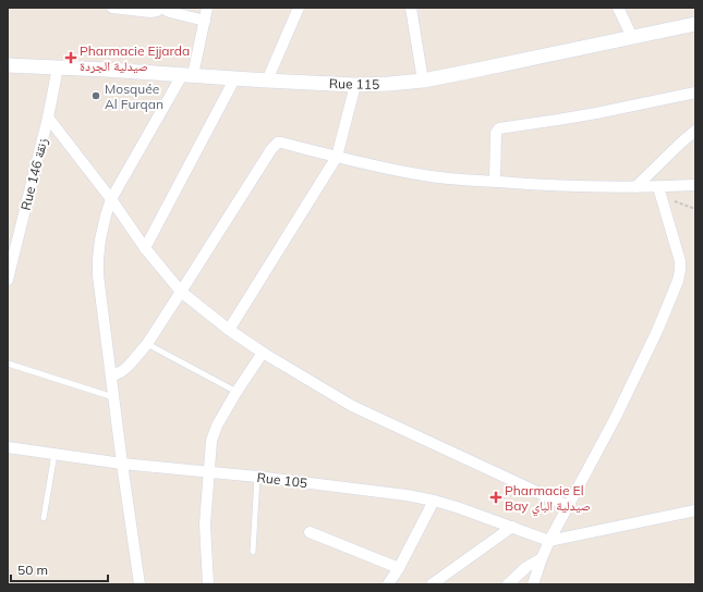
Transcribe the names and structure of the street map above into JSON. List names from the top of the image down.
{
  "streets": {
    "street": ["Rue 115", "Rue 146 زنقة", "Rue 105"]
  },
  "crossings": [
    ["Rue 115", "Rue 146 زنقة"]
  ],
  "places": {
    "health": ["Pharmacie Ejjarda صيدلية الجردة", "Pharmacie El Bay صيدلية الباي"],
    "other": ["Mosquée Al Furqan"]
  },
  "scale_bar": "50 m"
}
